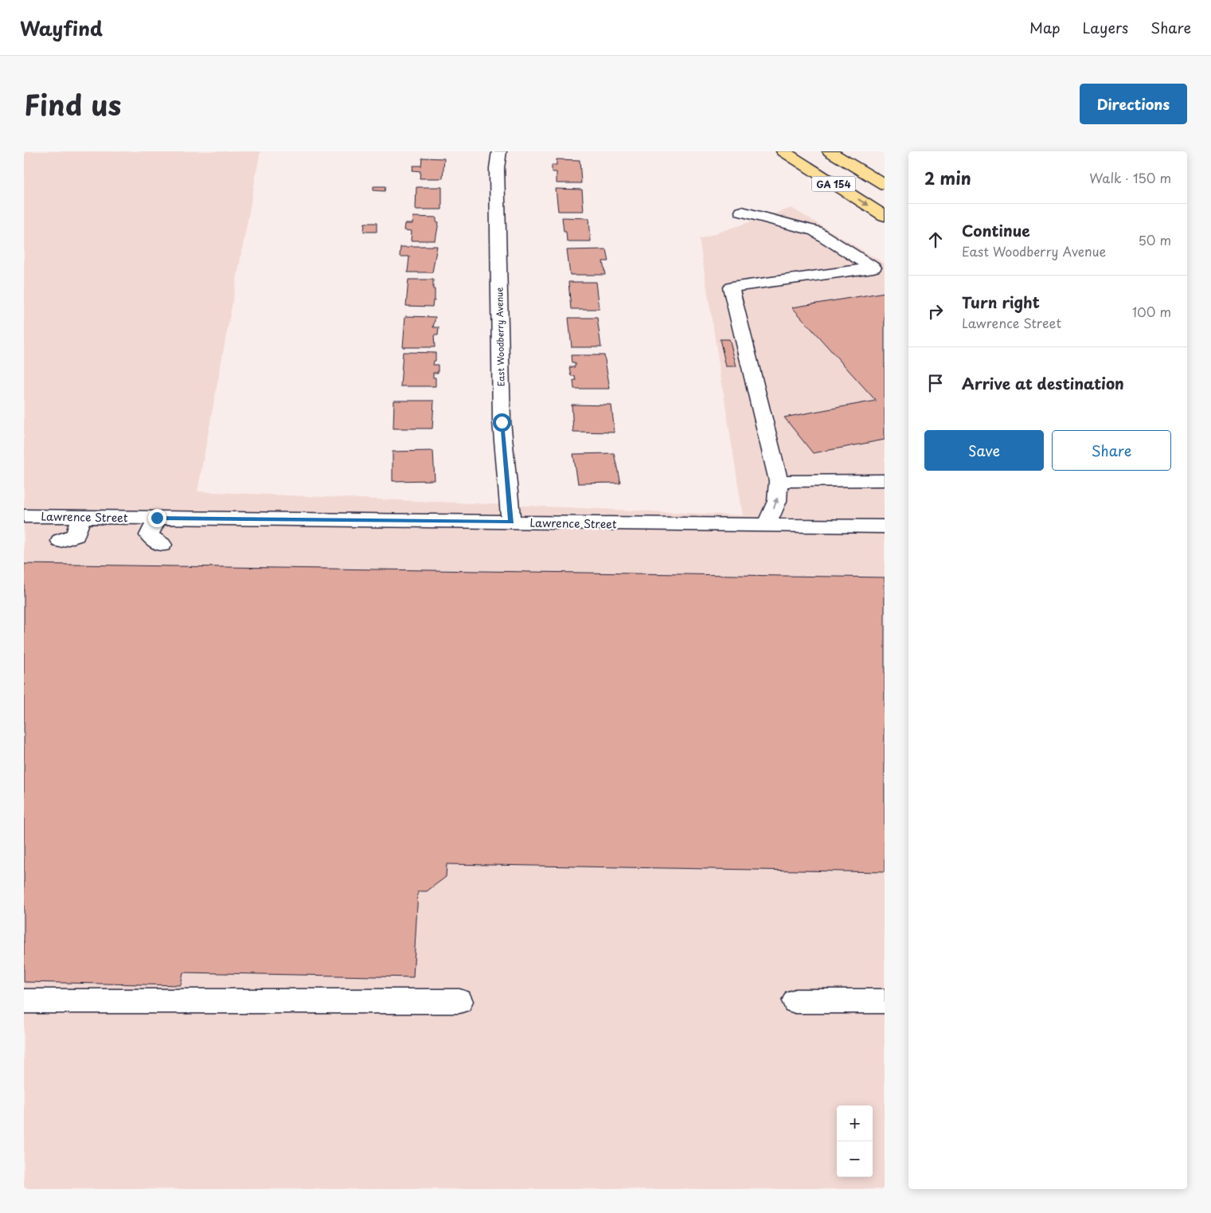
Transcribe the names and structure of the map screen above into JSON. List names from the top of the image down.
{
  "streets": {
    "highway": ["GA 154"],
    "street": ["East Woodberry Avenue", "Lawrence Street"]
  },
  "crossings": [
    ["East Woodberry Avenue", "Lawrence Street"]
  ],
  "page": {
    "header": "Wayfind",
    "nav": ["Map", "Layers", "Share"],
    "title": "Find us",
    "buttons": [
      "Directions",
      ["Save", "Share"]
    ],
    "heading": ["2 min", "Walk · 150 m"],
    "list": [
      ["Continue", "East Woodberry Avenue", "50 m"],
      ["Turn right", "Lawrence Street", "100 m"],
      "Arrive at destination"
    ],
    "map_buttons": ["+", "−"]
  }
}
